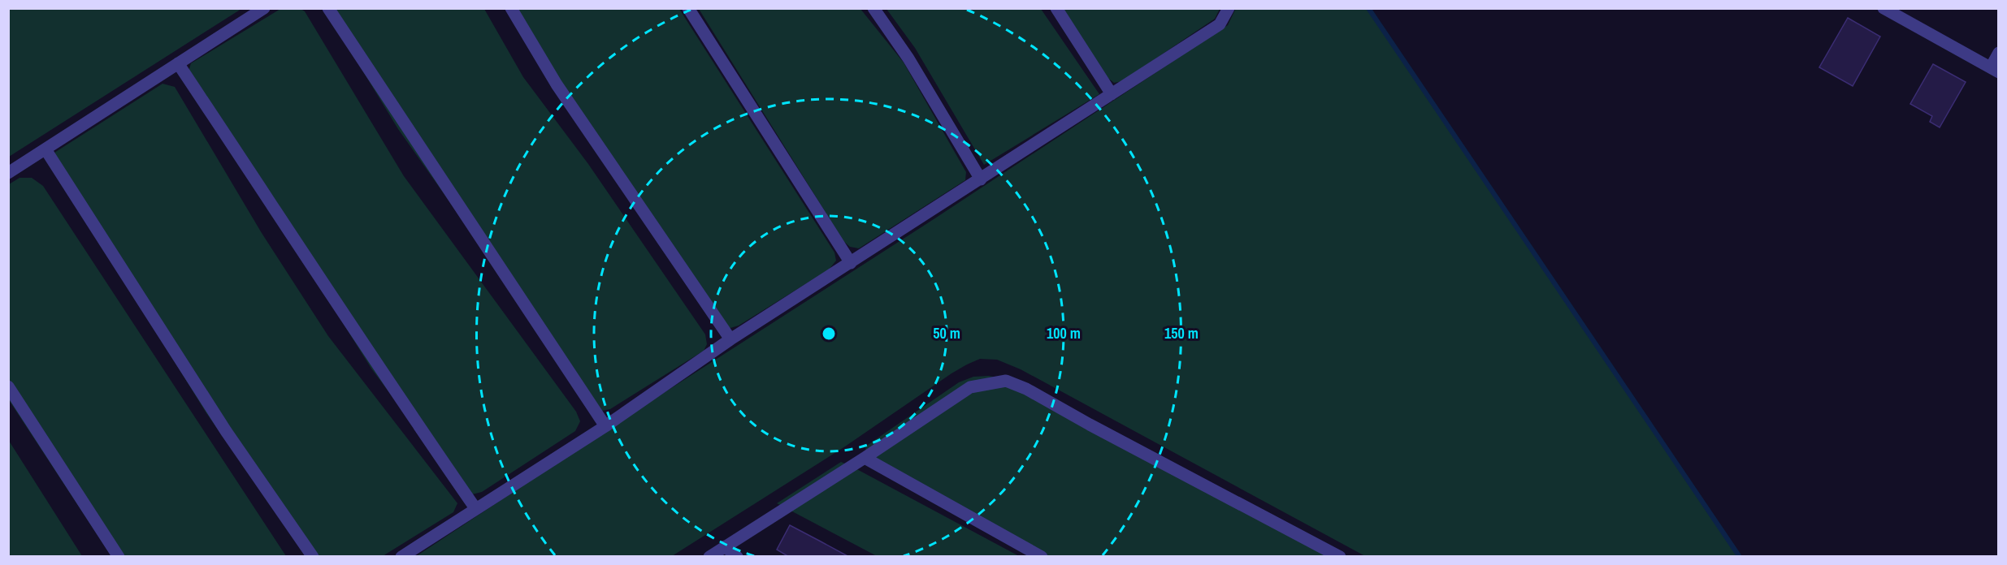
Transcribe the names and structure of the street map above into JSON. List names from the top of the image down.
{
  "rings": ["50 m", "100 m", "150 m"]
}
